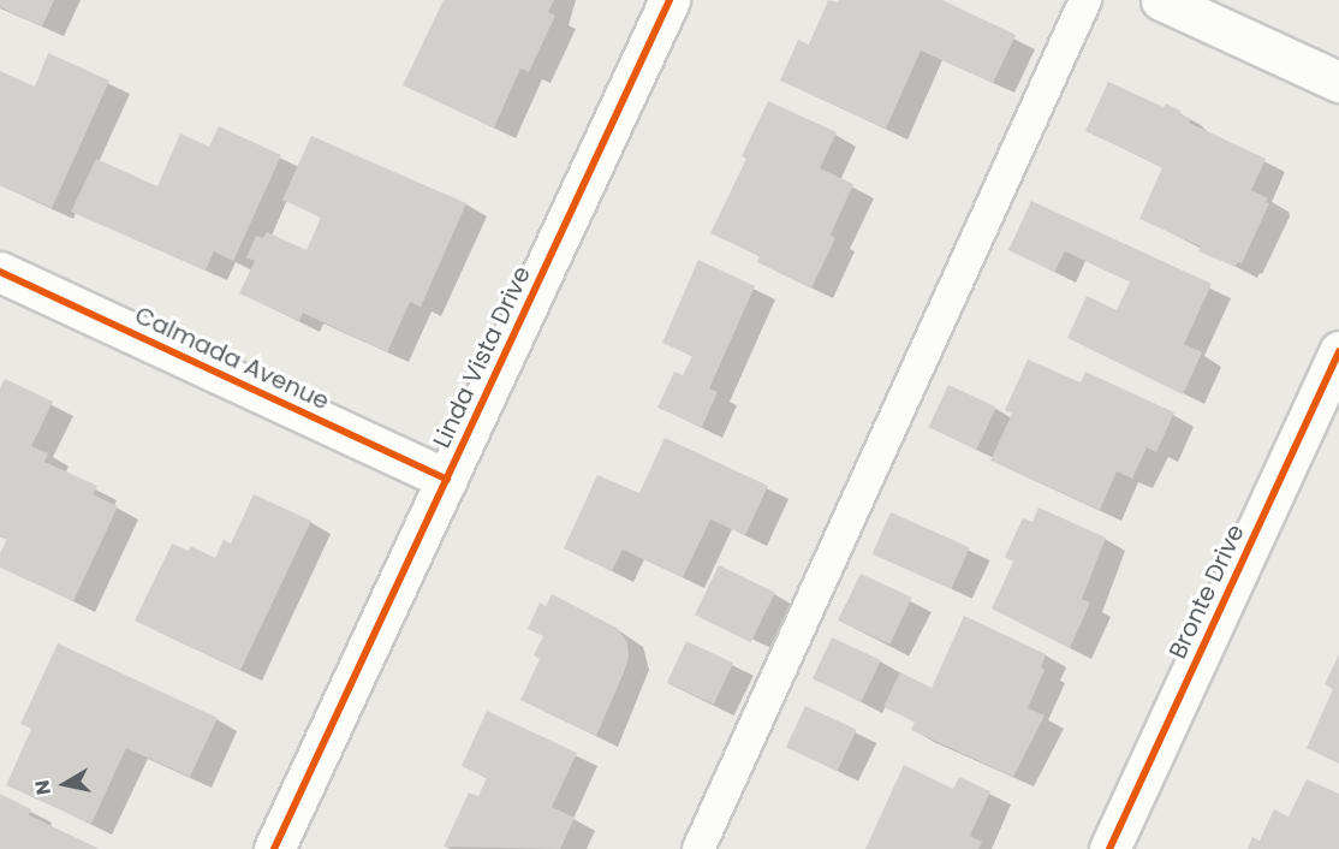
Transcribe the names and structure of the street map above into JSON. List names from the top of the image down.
{
  "streets": {
    "street": ["Linda Vista Drive", "Calmada Avenue", "Bronte Drive"]
  },
  "crossings": [
    ["Linda Vista Drive", "Calmada Avenue"]
  ],
  "north": "left"
}
